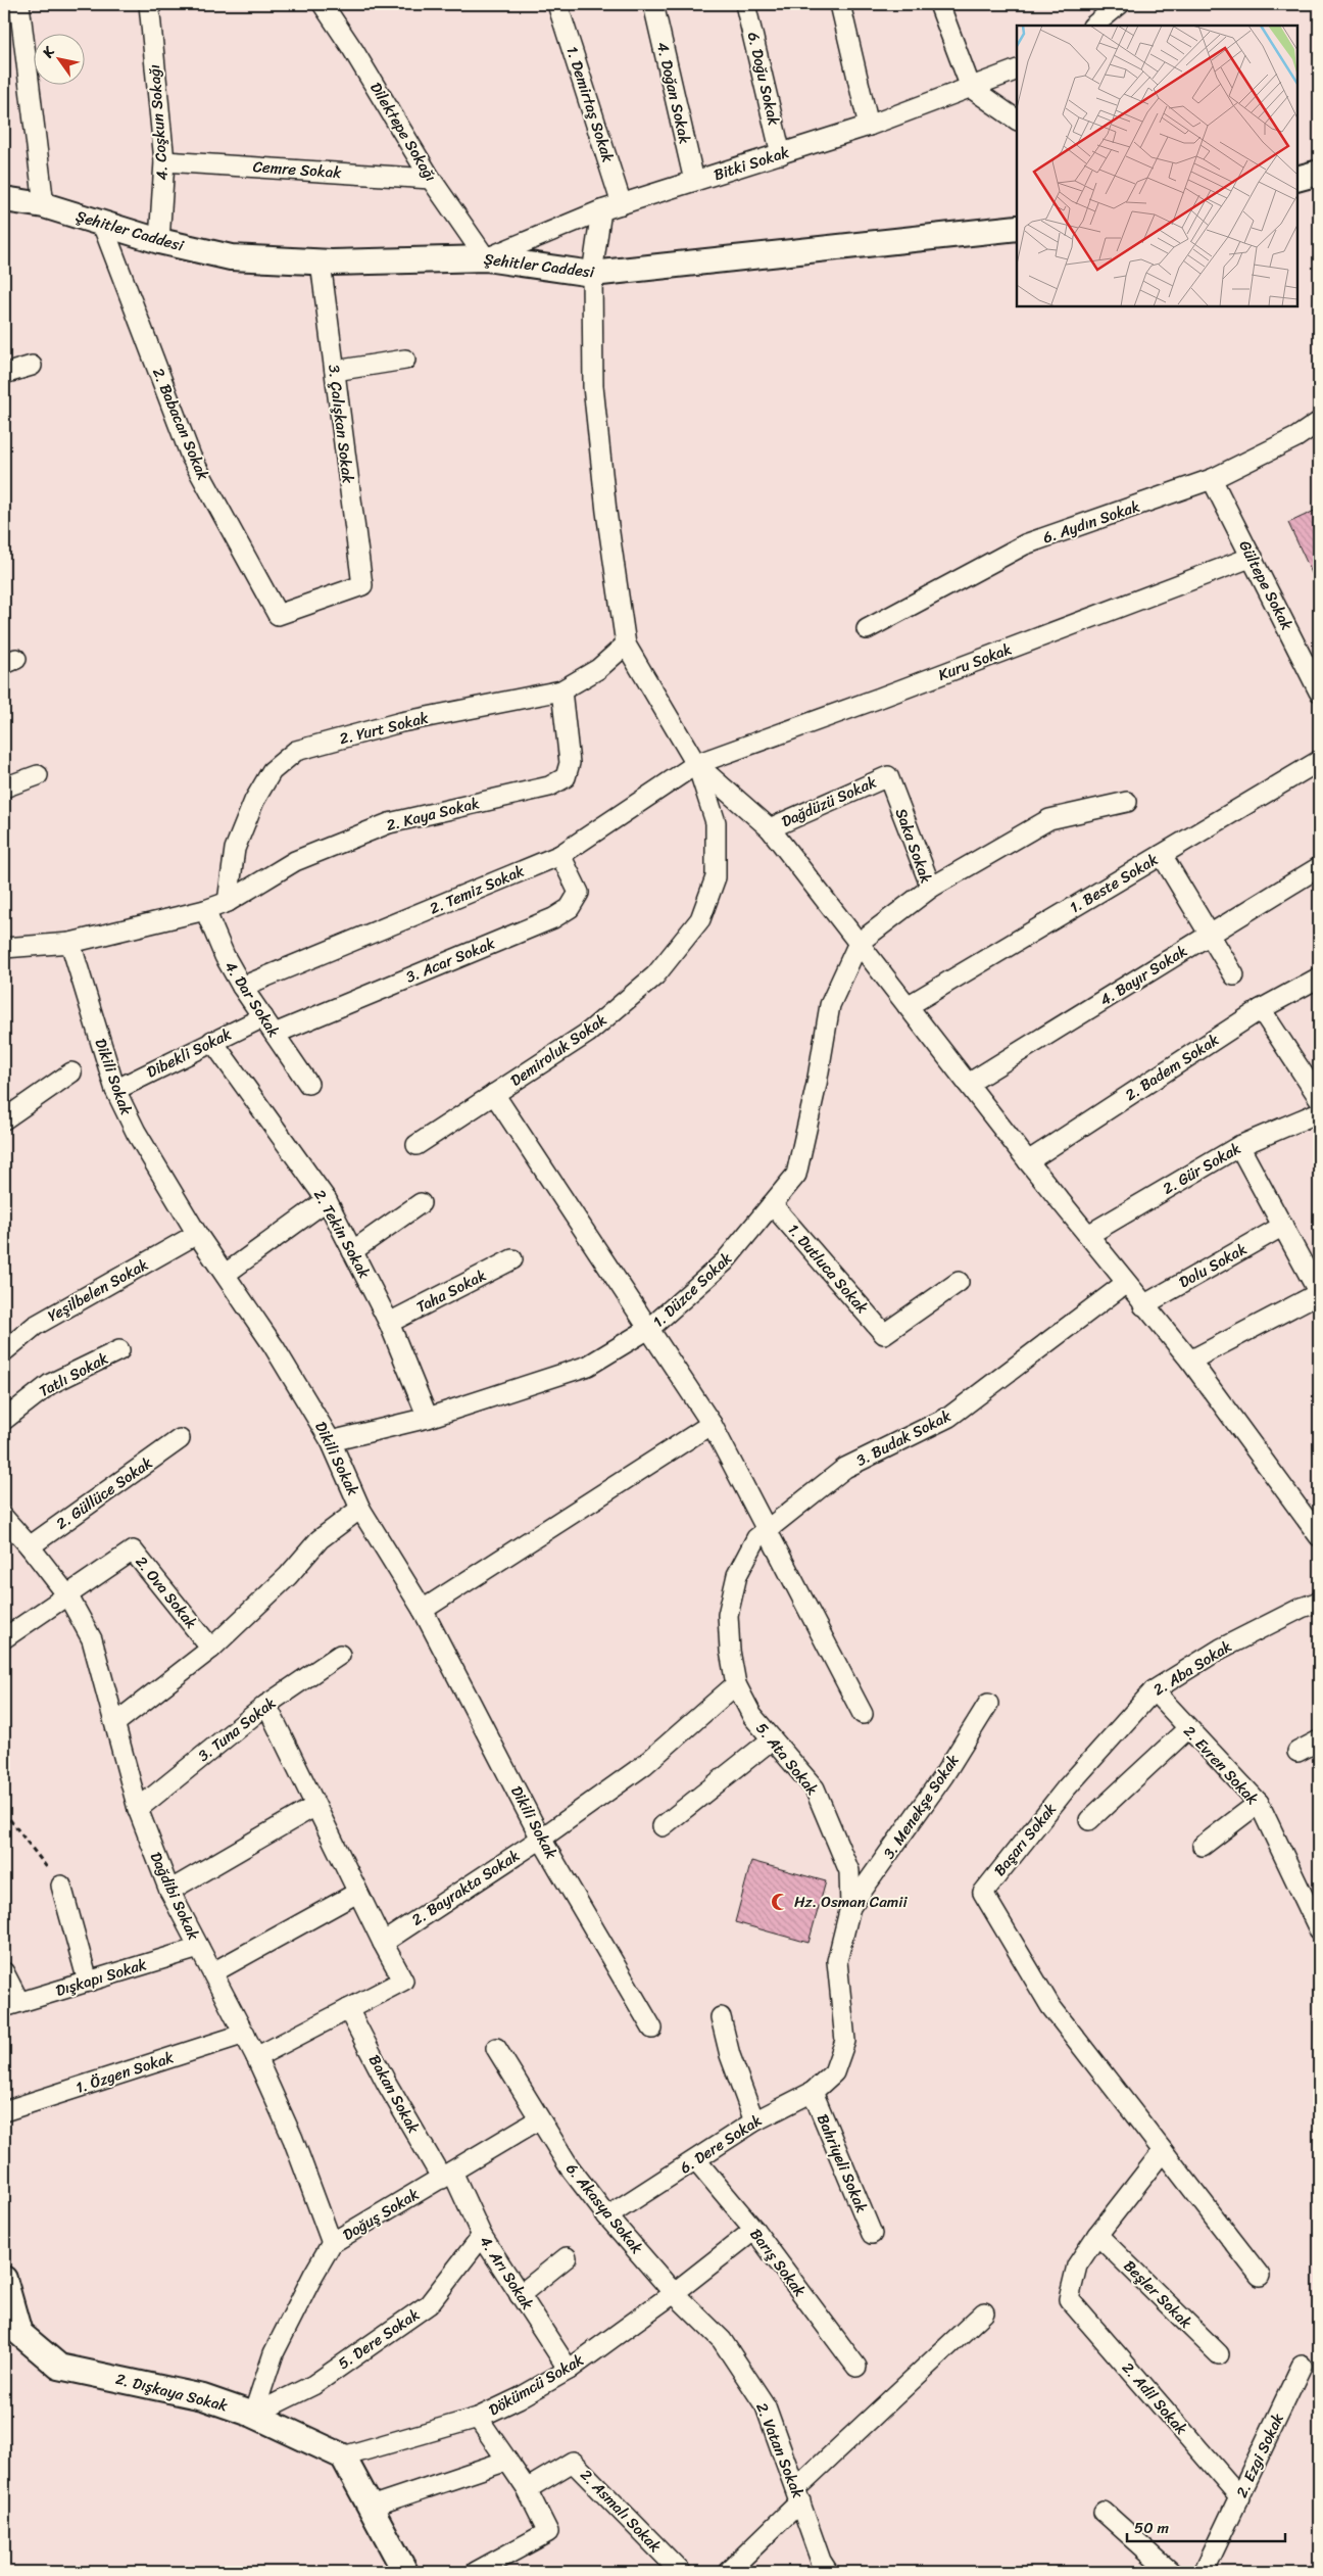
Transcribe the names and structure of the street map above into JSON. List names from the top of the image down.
{
  "streets": {
    "street": [
      "6. Doğu Sokak",
      "4. Doğan Sokak",
      "1. Demirtaş Sokak",
      "4. Coşkun Sokağı",
      "Dilektepe Sokağı",
      "Bitki Sokak",
      "Cemre Sokak",
      "Şehitler Caddesi",
      "2. Babacan Sokak",
      "3. Çalışkan Sokak",
      "6. Aydın Sokak",
      "Gültepe Sokak",
      "Kuru Sokak",
      "2. Yurt Sokak",
      "Dağdüzü Sokak",
      "2. Kaya Sokak",
      "Saka Sokak",
      "1. Beste Sokak",
      "2. Temiz Sokak",
      "3. Acar Sokak",
      "4. Bayır Sokak",
      "4. Dar Sokak",
      "Demiroluk Sokak",
      "Dibekli Sokak",
      "2. Badem Sokak",
      "Dikili Sokak",
      "2. Gür Sokak",
      "2. Tekin Sokak",
      "Dolu Sokak",
      "1. Dutluca Sokak",
      "Yeşilbelen Sokak",
      "1. Düzce Sokak",
      "Taha Sokak",
      "Tatlı Sokak",
      "3. Budak Sokak",
      "2. Güllüce Sokak",
      "2. Ova Sokak",
      "2. Aba Sokak",
      "3. Tuna Sokak",
      "5. Ata Sokak",
      "2. Evren Sokak",
      "3. Menekşe Sokak",
      "Başarı Sokak",
      "2. Bayrakta Sokak",
      "Dağdibi Sokak",
      "Dışkapı Sokak",
      "1. Özgen Sokak",
      "Bakan Sokak",
      "6. Dere Sokak",
      "Bahriyeli Sokak",
      "6. Akasya Sokak",
      "Doğuş Sokak",
      "Barış Sokak",
      "4. Arı Sokak",
      "Beşler Sokak",
      "5. Dere Sokak",
      "Dökümcü Sokak",
      "2. Dışkaya Sokak",
      "2. Adil Sokak",
      "2. Vatan Sokak",
      "2. Ezgi Sokak",
      "2. Asmalı Sokak"
    ]
  },
  "crossings": [
    ["6. Doğu Sokak", "Bitki Sokak"],
    ["4. Doğan Sokak", "Bitki Sokak"],
    ["1. Demirtaş Sokak", "Bitki Sokak"],
    ["4. Coşkun Sokağı", "Cemre Sokak"],
    ["4. Coşkun Sokağı", "Şehitler Caddesi"],
    ["Dilektepe Sokağı", "Bitki Sokak"],
    ["Dilektepe Sokağı", "Cemre Sokak"],
    ["Dilektepe Sokağı", "Şehitler Caddesi"],
    ["Bitki Sokak", "Şehitler Caddesi"],
    ["Şehitler Caddesi", "2. Babacan Sokak"],
    ["Şehitler Caddesi", "3. Çalışkan Sokak"],
    ["2. Babacan Sokak", "3. Çalışkan Sokak"],
    ["6. Aydın Sokak", "Gültepe Sokak"],
    ["Gültepe Sokak", "Kuru Sokak"],
    ["Kuru Sokak", "2. Temiz Sokak"],
    ["Kuru Sokak", "Demiroluk Sokak"],
    ["2. Yurt Sokak", "2. Kaya Sokak"],
    ["Dağdüzü Sokak", "Saka Sokak"],
    ["Saka Sokak", "1. Düzce Sokak"],
    ["2. Temiz Sokak", "3. Acar Sokak"],
    ["2. Temiz Sokak", "4. Dar Sokak"],
    ["2. Temiz Sokak", "Demiroluk Sokak"],
    ["3. Acar Sokak", "4. Dar Sokak"],
    ["4. Dar Sokak", "Dibekli Sokak"],
    ["Dibekli Sokak", "Dikili Sokak"],
    ["Dibekli Sokak", "2. Tekin Sokak"],
    ["Dikili Sokak", "Yeşilbelen Sokak"],
    ["Dikili Sokak", "1. Düzce Sokak"],
    ["Dikili Sokak", "2. Bayrakta Sokak"],
    ["2. Tekin Sokak", "1. Düzce Sokak"],
    ["2. Tekin Sokak", "Taha Sokak"],
    ["1. Dutluca Sokak", "1. Düzce Sokak"],
    ["3. Budak Sokak", "5. Ata Sokak"],
    ["2. Güllüce Sokak", "Dağdibi Sokak"],
    ["2. Ova Sokak", "Dağdibi Sokak"],
    ["2. Aba Sokak", "2. Evren Sokak"],
    ["2. Aba Sokak", "Başarı Sokak"],
    ["3. Tuna Sokak", "Dağdibi Sokak"],
    ["5. Ata Sokak", "3. Menekşe Sokak"],
    ["5. Ata Sokak", "2. Bayrakta Sokak"],
    ["5. Ata Sokak", "6. Dere Sokak"],
    ["Dağdibi Sokak", "Dışkapı Sokak"],
    ["Dağdibi Sokak", "1. Özgen Sokak"],
    ["Dağdibi Sokak", "Doğuş Sokak"],
    ["Bakan Sokak", "Doğuş Sokak"],
    ["Bakan Sokak", "4. Arı Sokak"],
    ["6. Dere Sokak", "Bahriyeli Sokak"],
    ["6. Dere Sokak", "6. Akasya Sokak"],
    ["6. Dere Sokak", "Barış Sokak"],
    ["6. Akasya Sokak", "Doğuş Sokak"],
    ["6. Akasya Sokak", "Dökümcü Sokak"],
    ["6. Akasya Sokak", "2. Vatan Sokak"],
    ["Doğuş Sokak", "4. Arı Sokak"],
    ["Doğuş Sokak", "5. Dere Sokak"],
    ["Doğuş Sokak", "2. Dışkaya Sokak"],
    ["Barış Sokak", "Dökümcü Sokak"],
    ["4. Arı Sokak", "5. Dere Sokak"],
    ["4. Arı Sokak", "Dökümcü Sokak"],
    ["Beşler Sokak", "2. Adil Sokak"],
    ["5. Dere Sokak", "2. Dışkaya Sokak"],
    ["Dökümcü Sokak", "2. Dışkaya Sokak"],
    ["Dökümcü Sokak", "2. Vatan Sokak"],
    ["2. Adil Sokak", "2. Ezgi Sokak"]
  ],
  "places": {
    "mosque": ["Hz. Osman Camii"]
  },
  "scale_bar": "50 m",
  "north": "top left"
}
